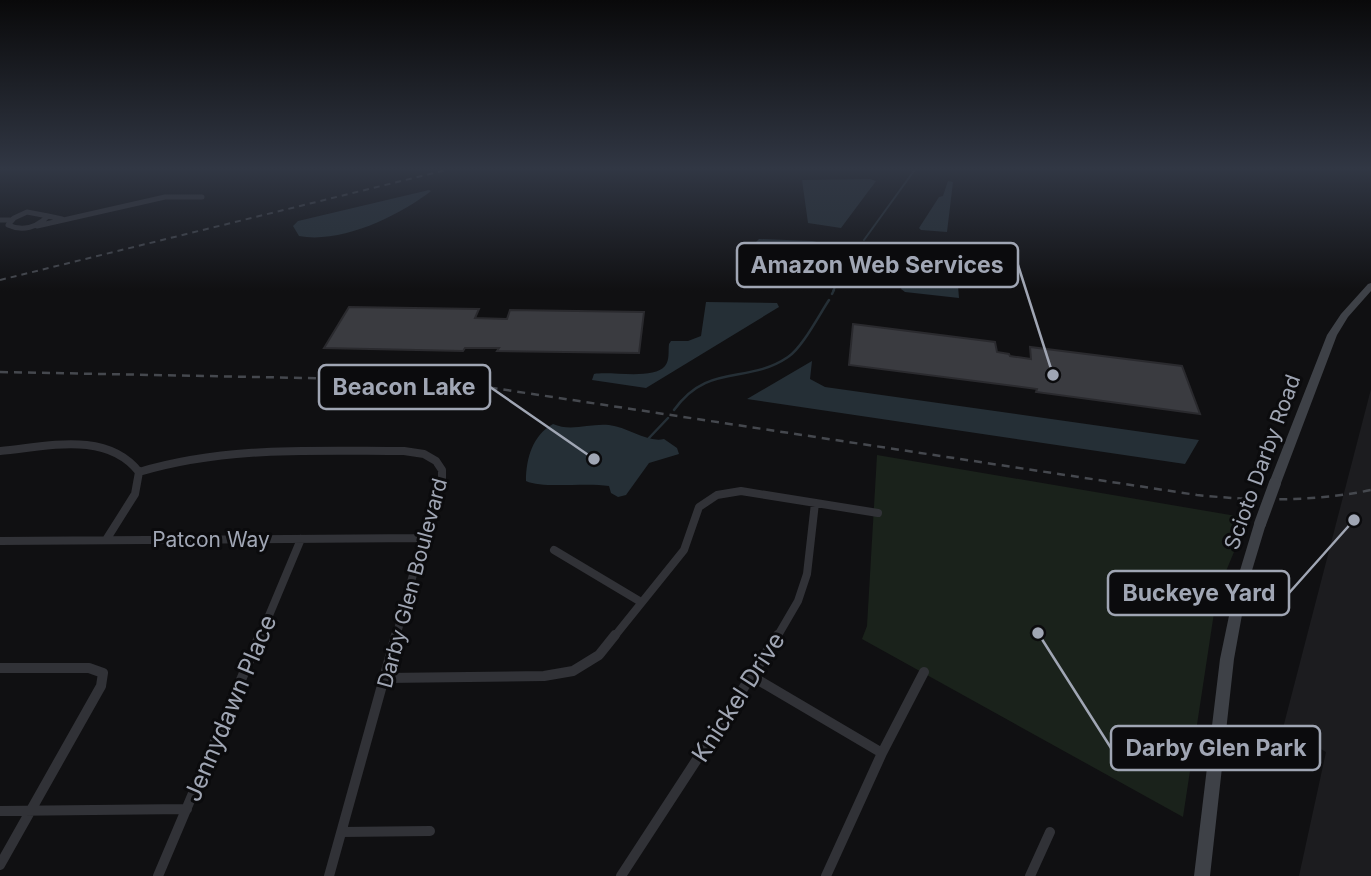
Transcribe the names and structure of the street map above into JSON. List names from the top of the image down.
{
  "streets": {
    "main road": ["Scioto Darby Road"],
    "street": [
      "Patcon Way",
      "Darby Glen Boulevard",
      "Knickel Drive",
      "Jennydawn Place"
    ]
  },
  "crossings": [
    ["Patcon Way", "Darby Glen Boulevard"],
    ["Patcon Way", "Jennydawn Place"]
  ],
  "places": [
    "Amazon Web Services",
    "Beacon Lake",
    "Buckeye Yard",
    "Darby Glen Park"
  ]
}
